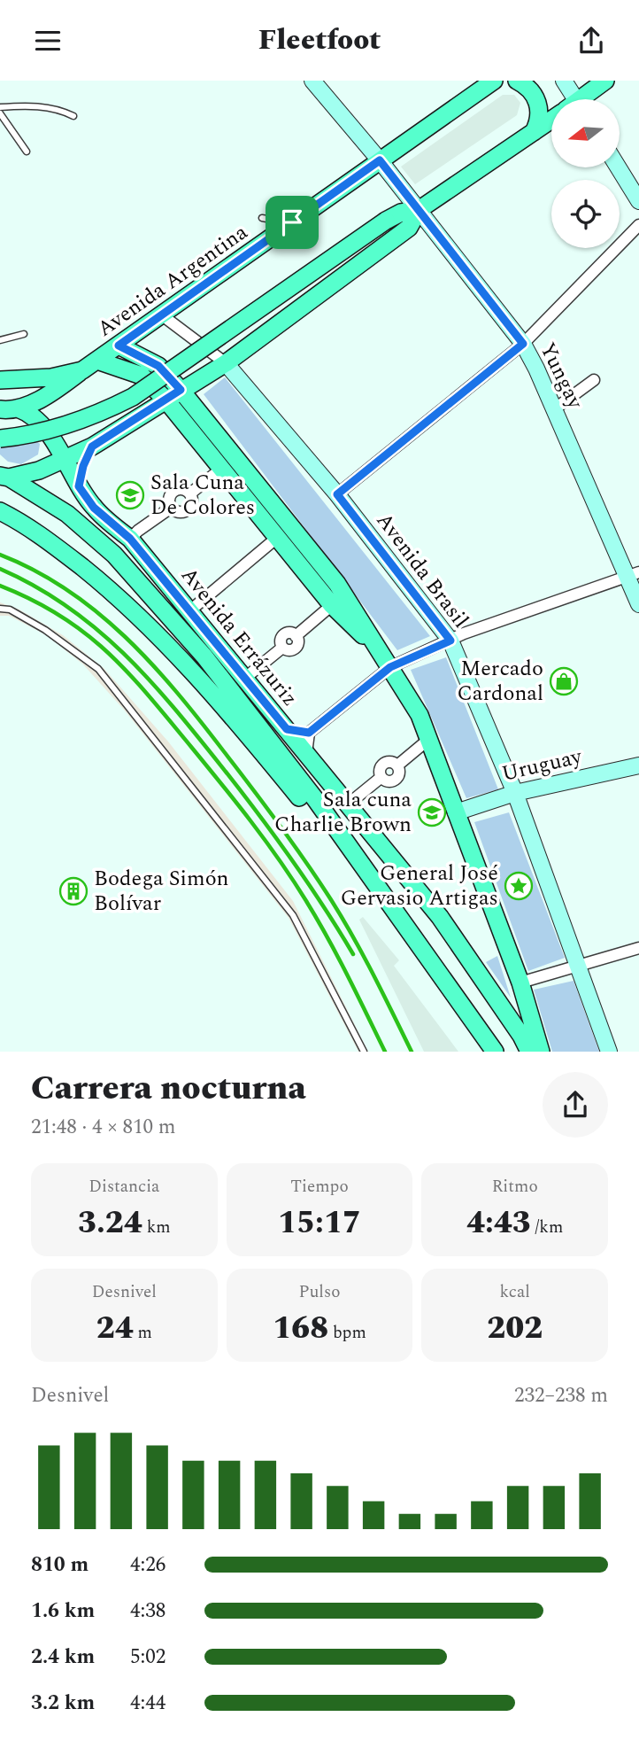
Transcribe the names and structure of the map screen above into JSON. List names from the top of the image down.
{
  "streets": {
    "main road": ["Avenida Argentina", "Avenida Errázuriz"],
    "street": ["Yungay", "Avenida Brasil", "Uruguay"]
  },
  "crossings": [
    ["Avenida Argentina", "Yungay"],
    ["Avenida Argentina", "Avenida Brasil"],
    ["Avenida Brasil", "Uruguay"]
  ],
  "places": {
    "school or university": ["Sala Cuna De Colores", "Sala cuna Charlie Brown"],
    "shop": ["Mercado Cardonal"],
    "place": ["General José Gervasio Artigas"],
    "building": ["Bodega Simón Bolívar"]
  },
  "north": "left",
  "page": {
    "header": "Fleetfoot",
    "heading": ["Carrera nocturna", "21:48 · 4 × 810 m"],
    "stats": [
      ["Distancia", "3.24 km"],
      ["Tiempo", "15:17"],
      ["Ritmo", "4:43 /km"],
      ["Desnivel", "24 m"],
      ["Pulso", "168 bpm"],
      ["kcal", "202"]
    ],
    "chart": ["Desnivel", "232–238 m"],
    "list": [
      {
        "name": "810 m",
        "note": "4:26"
      },
      {
        "name": "1.6 km",
        "note": "4:38"
      },
      {
        "name": "2.4 km",
        "note": "5:02"
      },
      {
        "name": "3.2 km",
        "note": "4:44"
      }
    ]
  }
}
